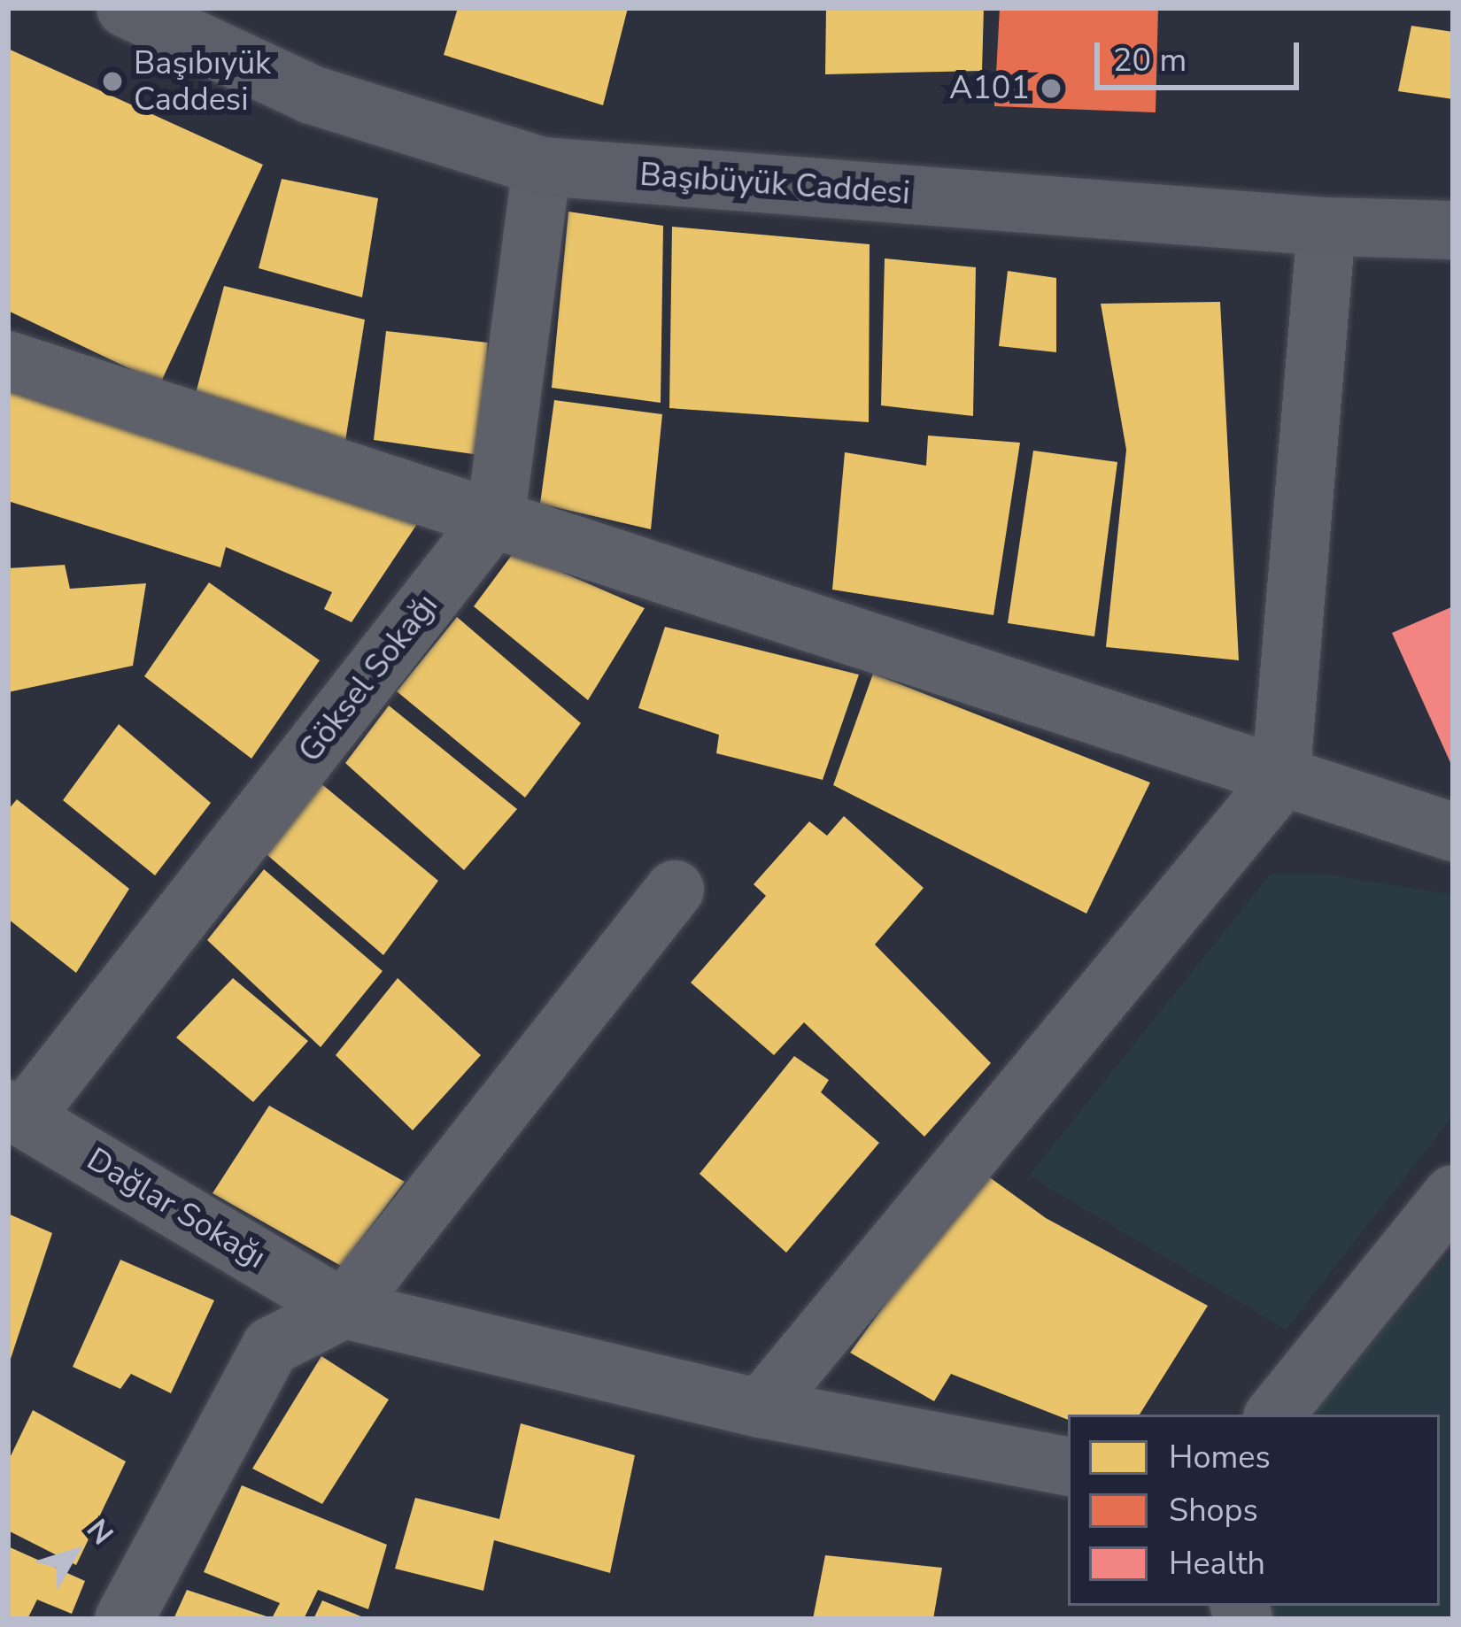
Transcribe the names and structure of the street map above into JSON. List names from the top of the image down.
{
  "streets": {
    "main road": ["Başıbüyük Caddesi"],
    "street": ["Göksel Sokağı", "Dağlar Sokağı"]
  },
  "crossings": [
    ["Göksel Sokağı", "Dağlar Sokağı"]
  ],
  "places": ["Başıbıyük Caddesi", "A101"],
  "legend": ["Homes", "Shops", "Health"],
  "scale_bar": "20 m",
  "north": "top right"
}
